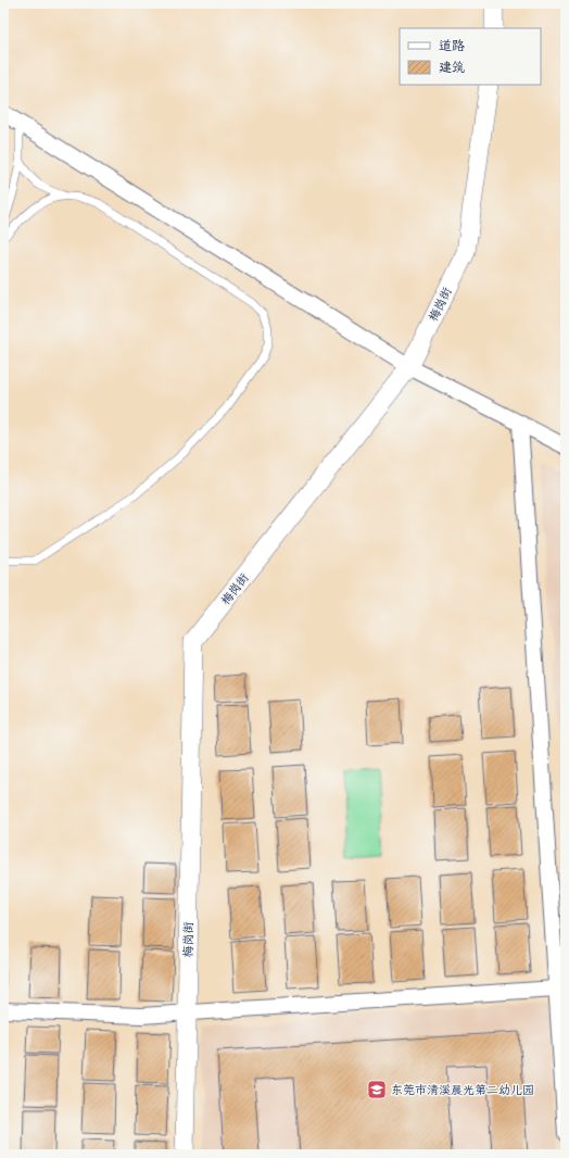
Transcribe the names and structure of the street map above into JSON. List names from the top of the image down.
{
  "streets": {
    "street": ["梅岗街"]
  },
  "places": {
    "school or university": ["东莞市清溪晨光第二幼儿园"]
  },
  "legend": ["道路", "建筑"]
}
